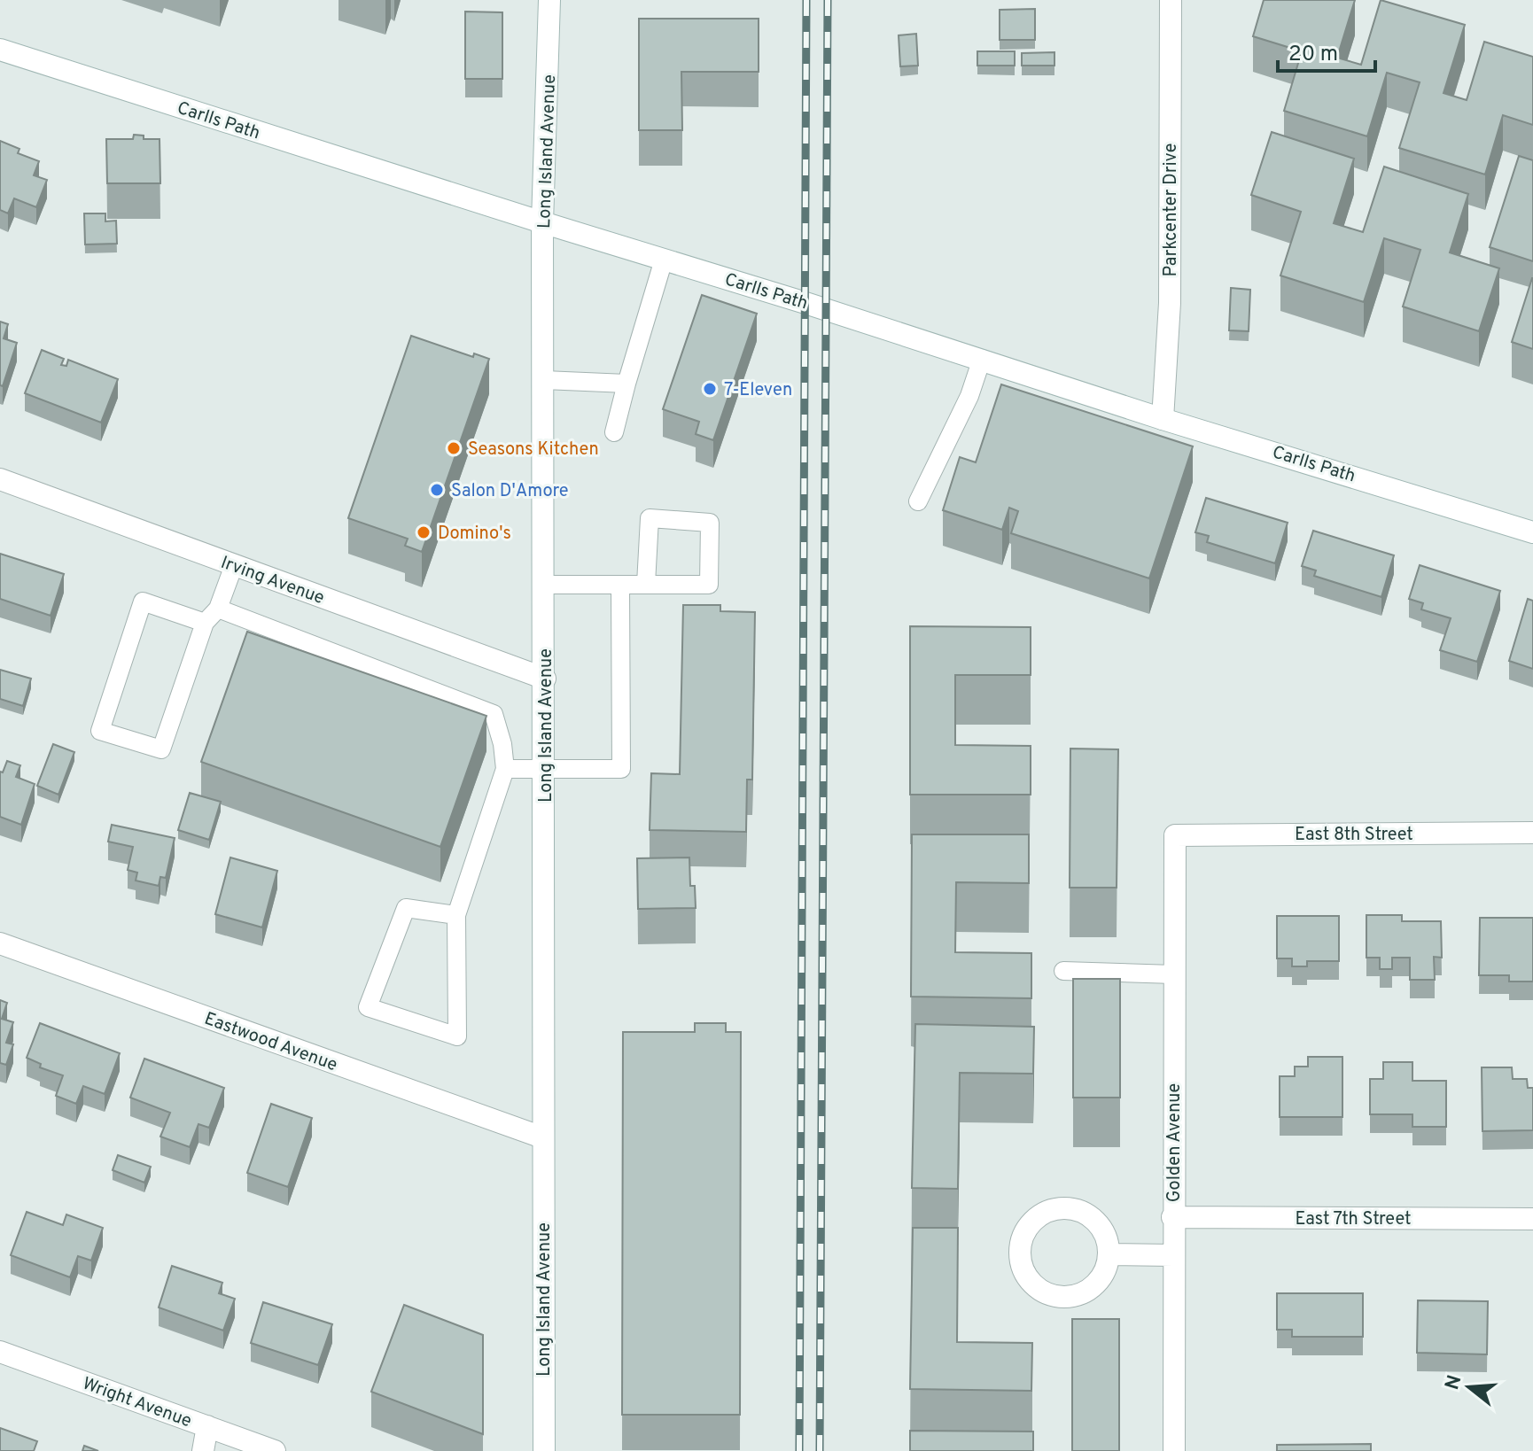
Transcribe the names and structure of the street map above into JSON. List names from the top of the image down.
{
  "streets": {
    "street": [
      "Carlls Path",
      "Long Island Avenue",
      "Parkcenter Drive",
      "Irving Avenue",
      "East 8th Street",
      "Eastwood Avenue",
      "Golden Avenue",
      "East 7th Street",
      "Wright Avenue"
    ]
  },
  "crossings": [
    ["Carlls Path", "Long Island Avenue"],
    ["Carlls Path", "Parkcenter Drive"],
    ["Long Island Avenue", "Irving Avenue"],
    ["Long Island Avenue", "Eastwood Avenue"],
    ["East 8th Street", "Golden Avenue"],
    ["Golden Avenue", "East 7th Street"]
  ],
  "places": [
    "7-Eleven",
    "Seasons Kitchen",
    "Salon D'Amore",
    "Domino's"
  ],
  "scale_bar": "20 m",
  "north": "left"
}
